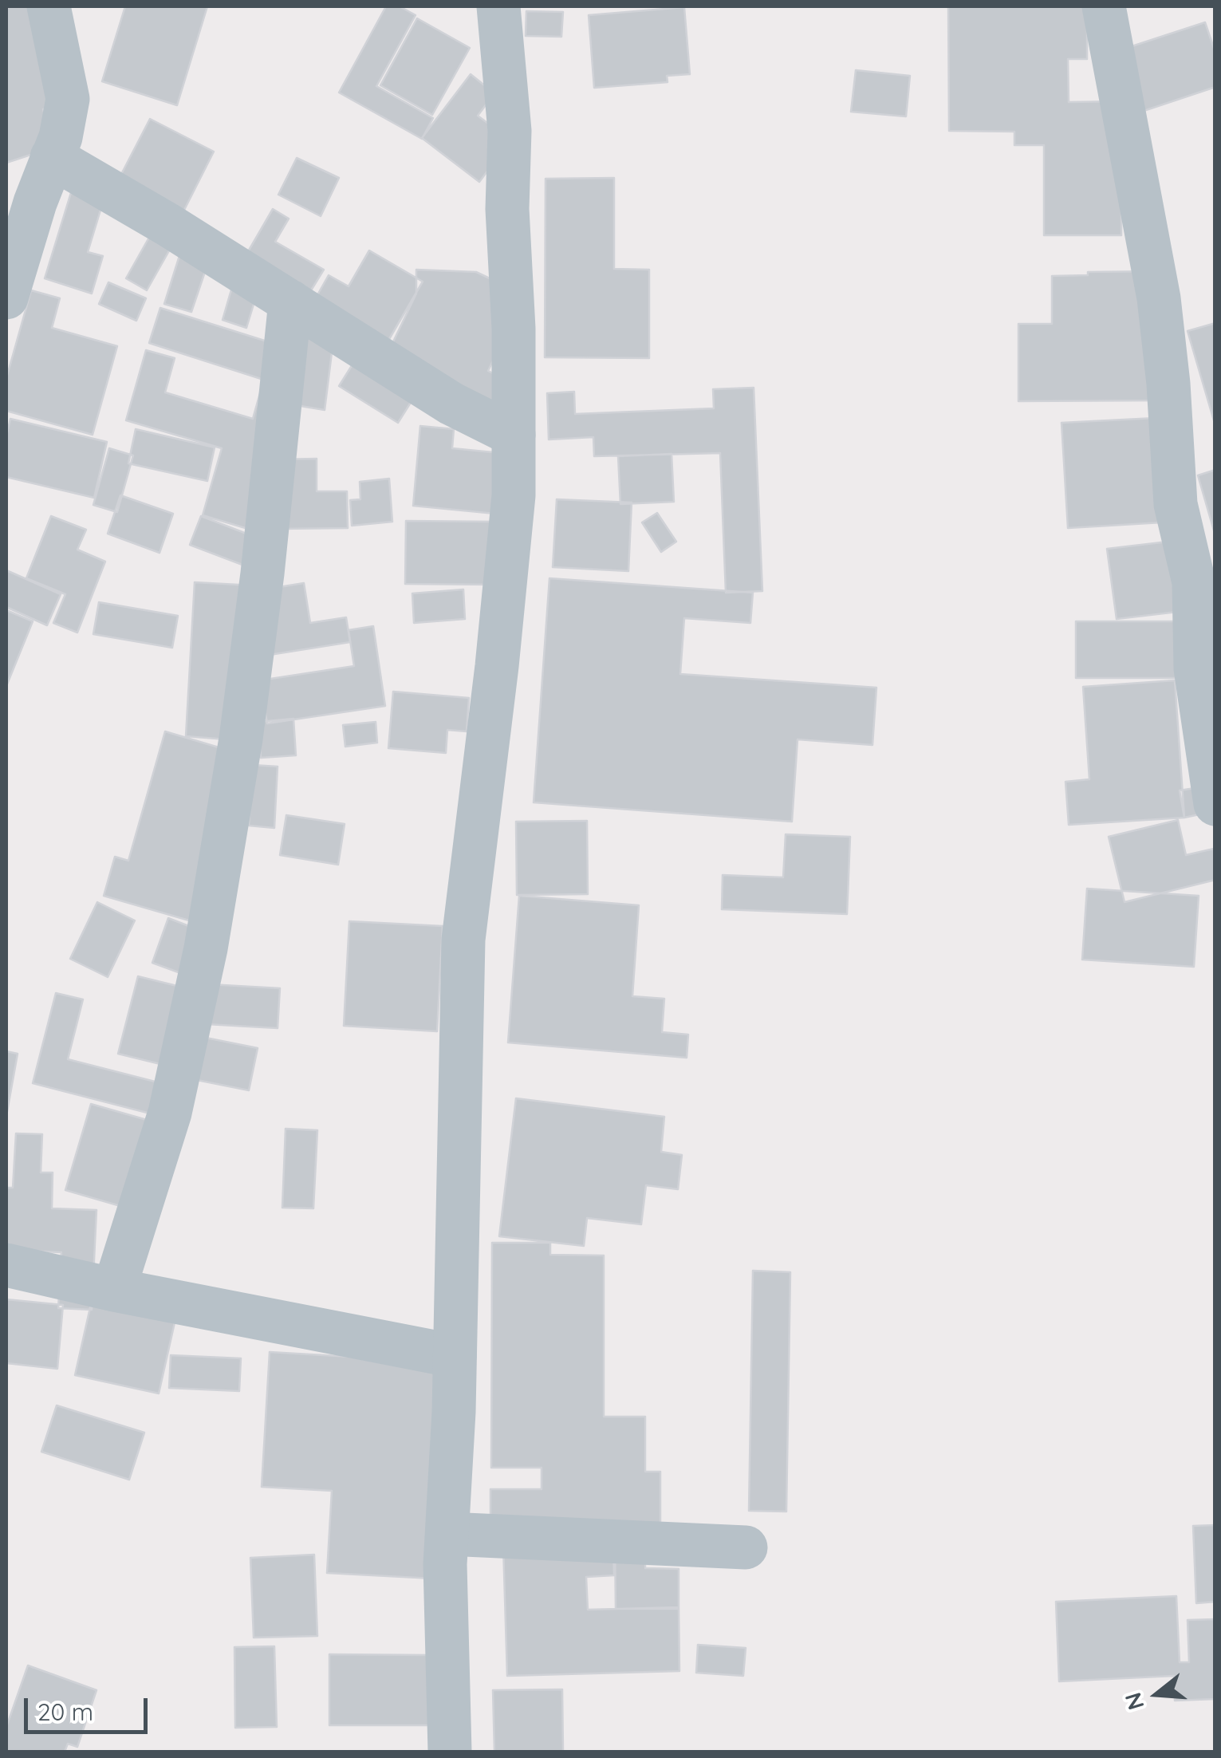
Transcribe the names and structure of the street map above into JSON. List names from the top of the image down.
{
  "scale_bar": "20 m",
  "north": "left"
}
